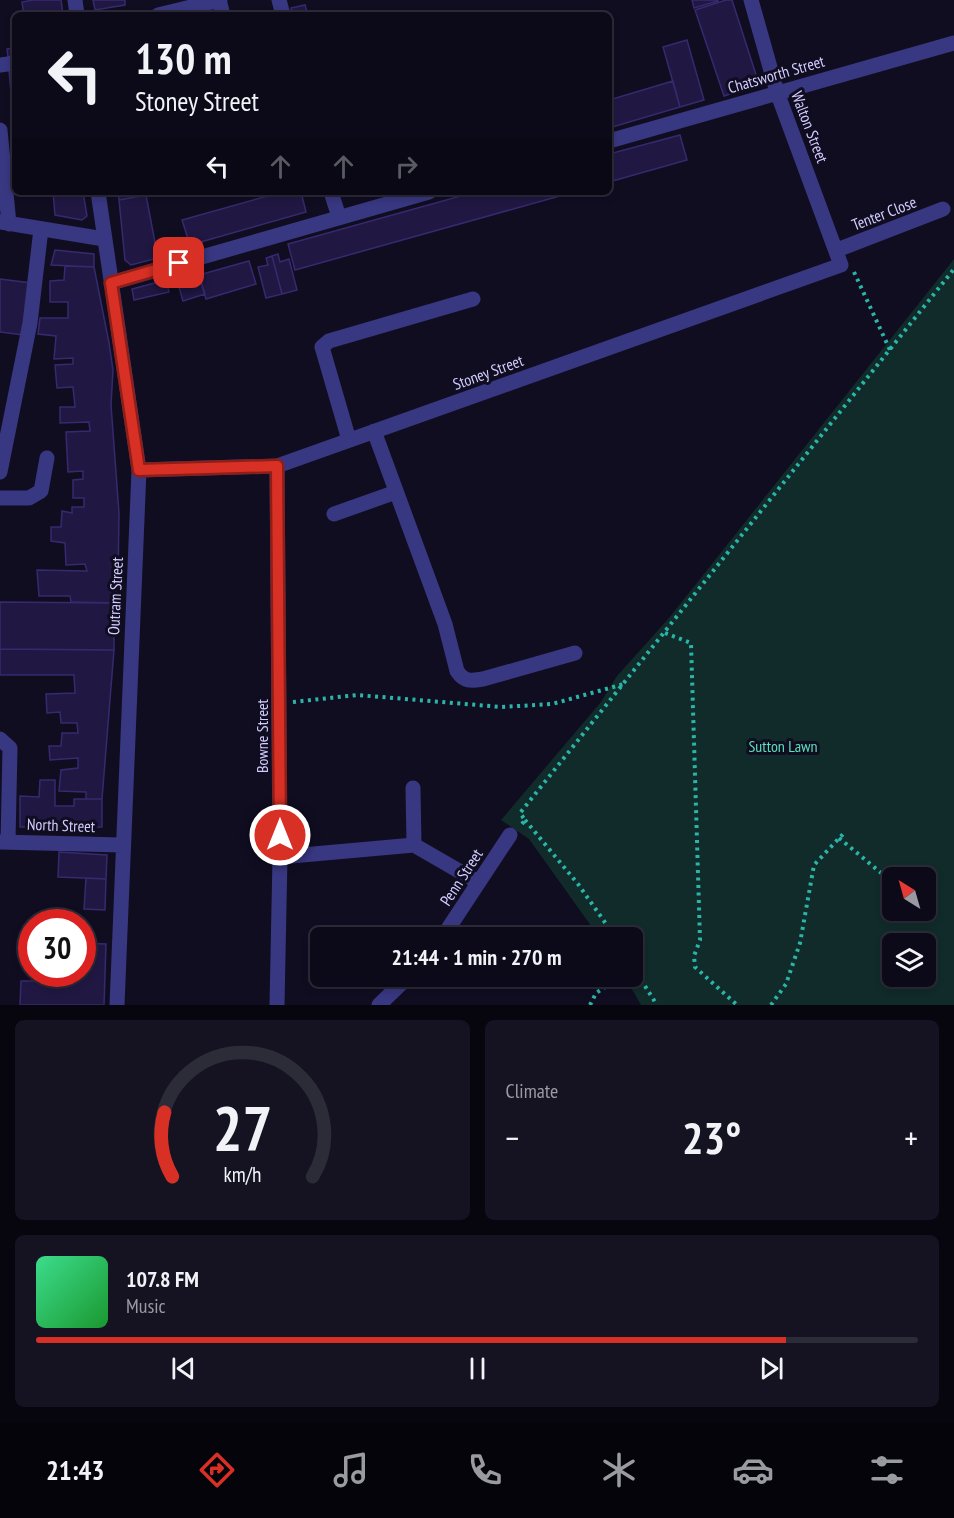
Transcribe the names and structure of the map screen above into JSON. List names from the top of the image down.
{
  "streets": {
    "street": [
      "Chatsworth Street",
      "Walton Street",
      "Tenter Close",
      "Stoney Street",
      "Outram Street",
      "Bowne Street",
      "North Street",
      "Penn Street"
    ]
  },
  "crossings": [
    ["Chatsworth Street", "Walton Street"],
    ["Walton Street", "Tenter Close"],
    ["Walton Street", "Stoney Street"],
    ["Stoney Street", "Outram Street"],
    ["Stoney Street", "Bowne Street"],
    ["Outram Street", "North Street"]
  ],
  "parks": ["Sutton Lawn"],
  "north": "top left",
  "page": {
    "turn": ["130 m", "Stoney Street"],
    "limit": "30",
    "trip": "21:44 · 1 min · 270 m",
    "tile": "Climate",
    "heat": ["−", "23°", "+"],
    "song": ["107.8 FM", "Music"],
    "tabs": "21:43",
    "gauge": ["27", "km/h"]
  }
}
